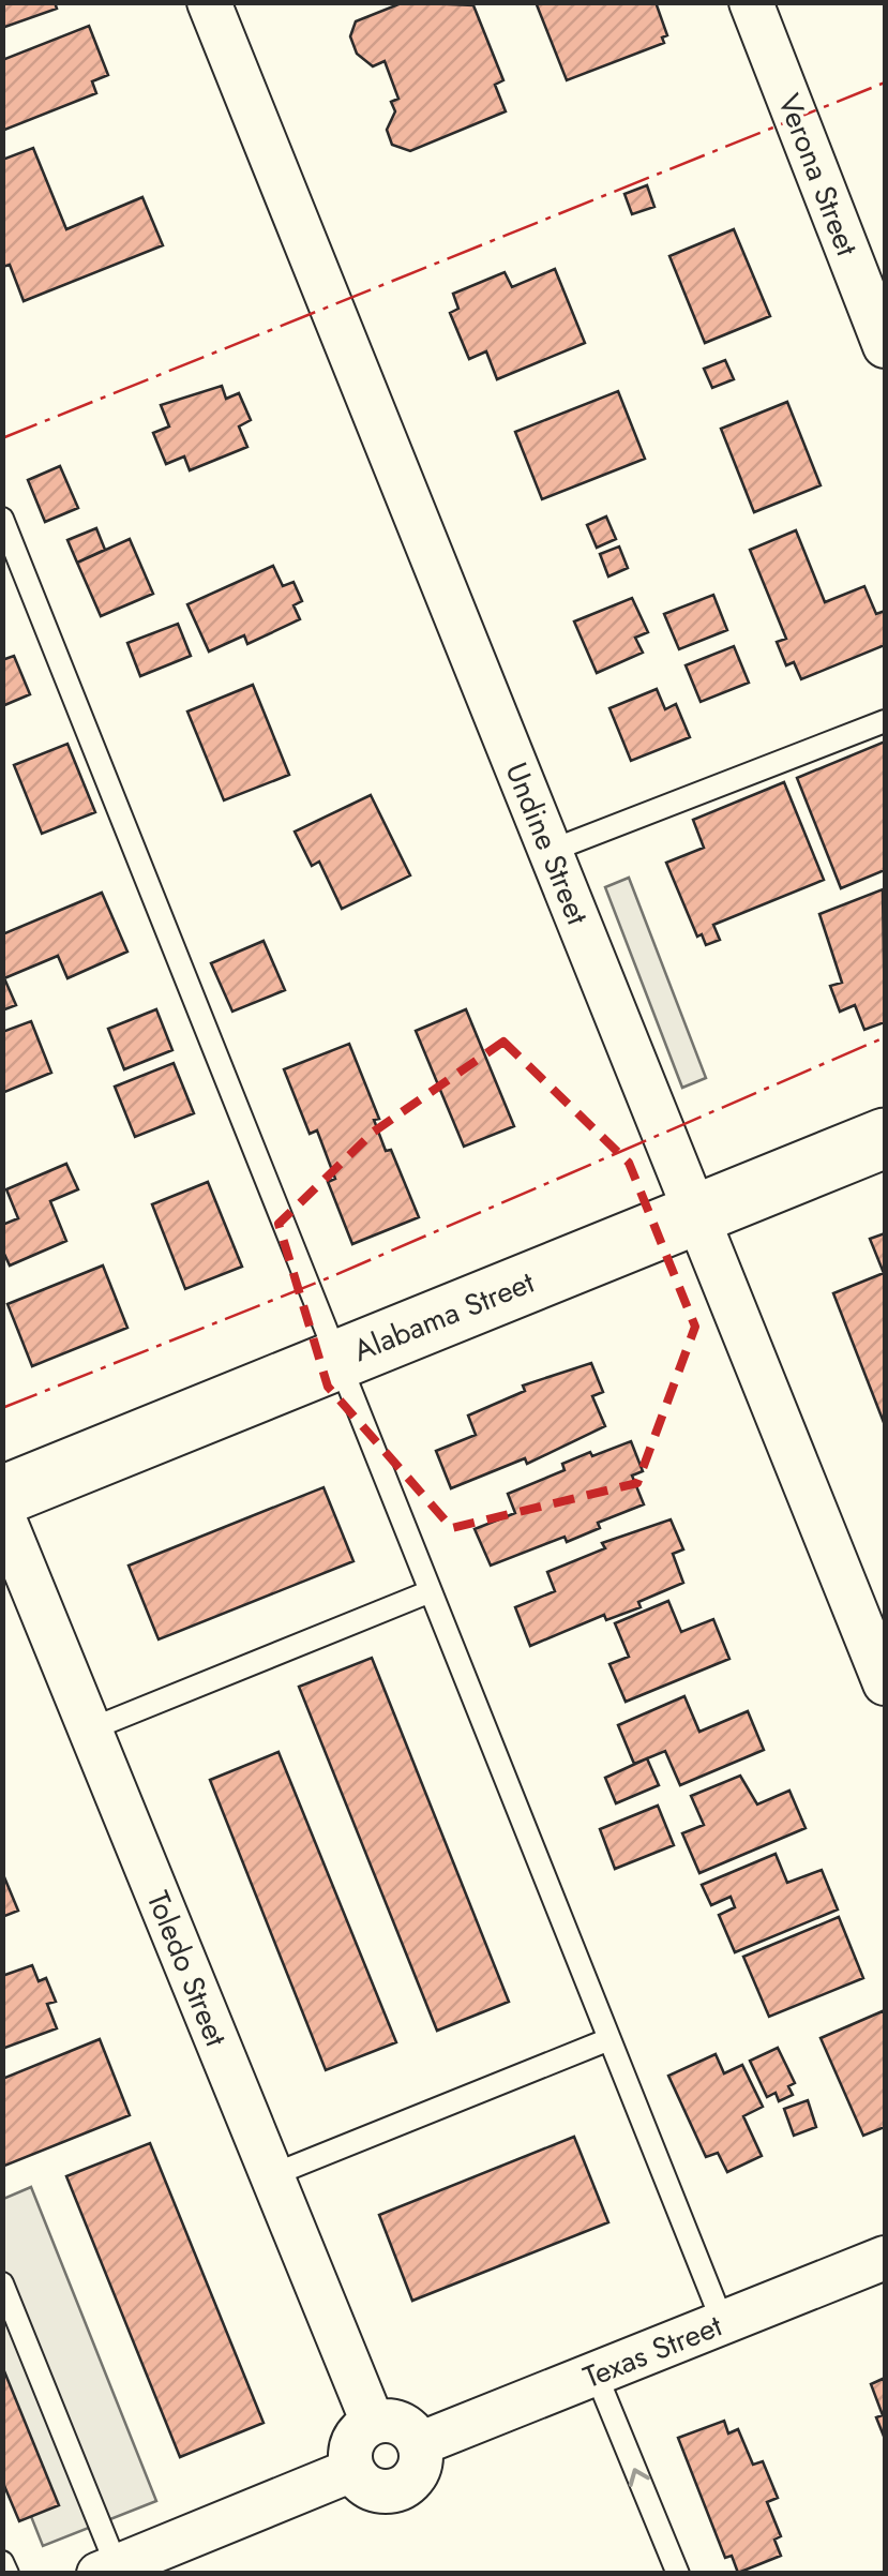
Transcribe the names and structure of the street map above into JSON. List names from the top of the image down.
{
  "streets": {
    "main road": ["Alabama Street"],
    "street": [
      "Verona Street",
      "Undine Street",
      "Toledo Street",
      "Texas Street"
    ]
  },
  "crossings": [
    ["Undine Street", "Alabama Street"],
    ["Toledo Street", "Texas Street"]
  ]
}
